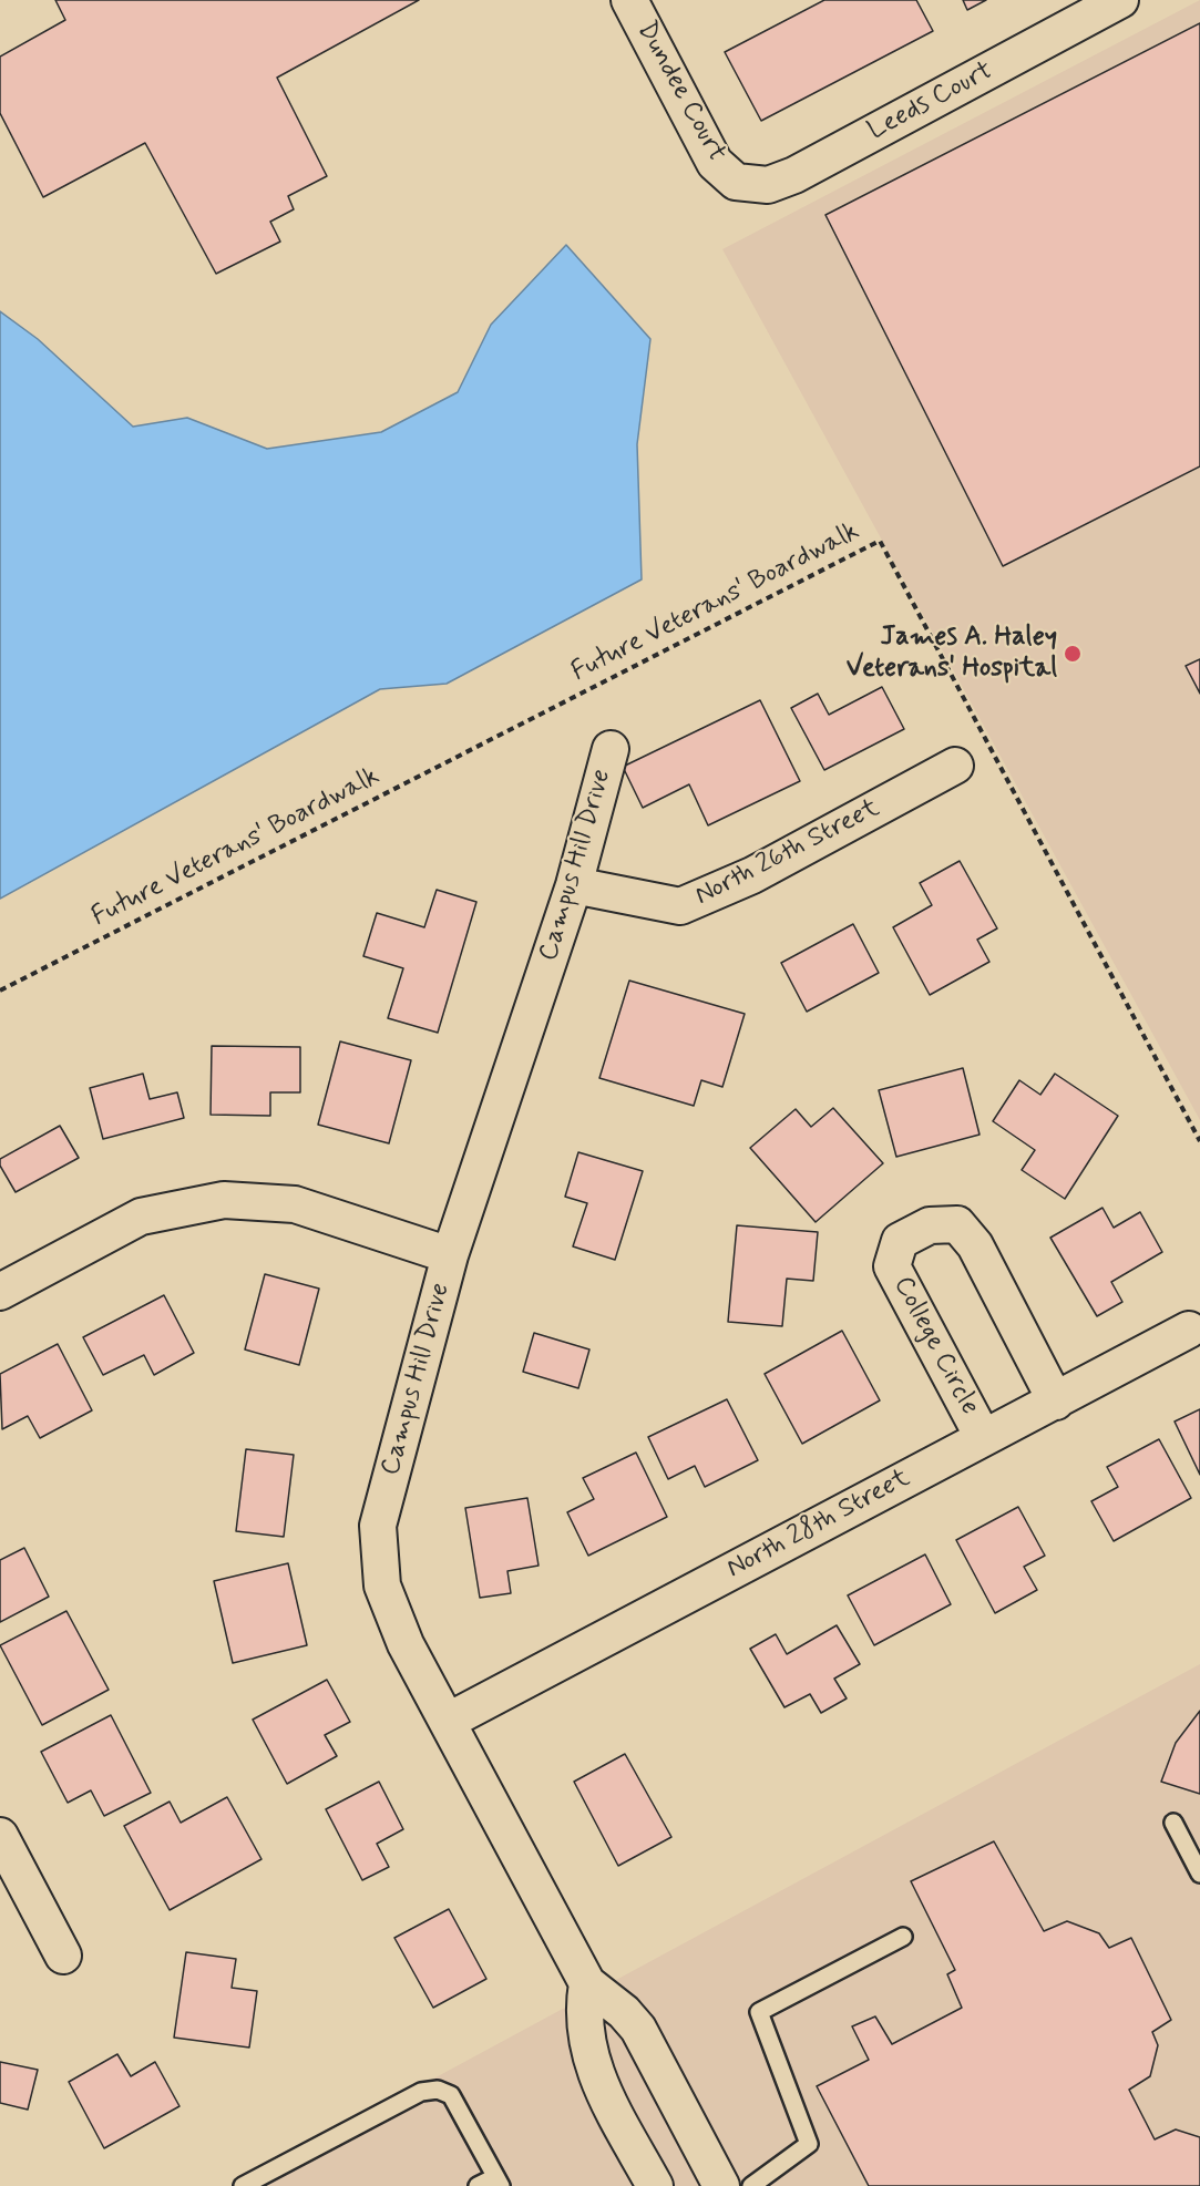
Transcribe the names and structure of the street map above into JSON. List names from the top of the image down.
{
  "streets": {
    "street": [
      "Dundee Court",
      "Leeds Court",
      "North 26th Street",
      "Campus Hill Drive",
      "College Circle",
      "North 28th Street"
    ],
    "path": ["Future Veterans' Boardwalk"]
  },
  "crossings": [
    ["Dundee Court", "Leeds Court"],
    ["North 26th Street", "Campus Hill Drive"],
    ["Campus Hill Drive", "North 28th Street"],
    ["College Circle", "North 28th Street"]
  ],
  "places": ["James A. Haley Veterans' Hospital"]
}
